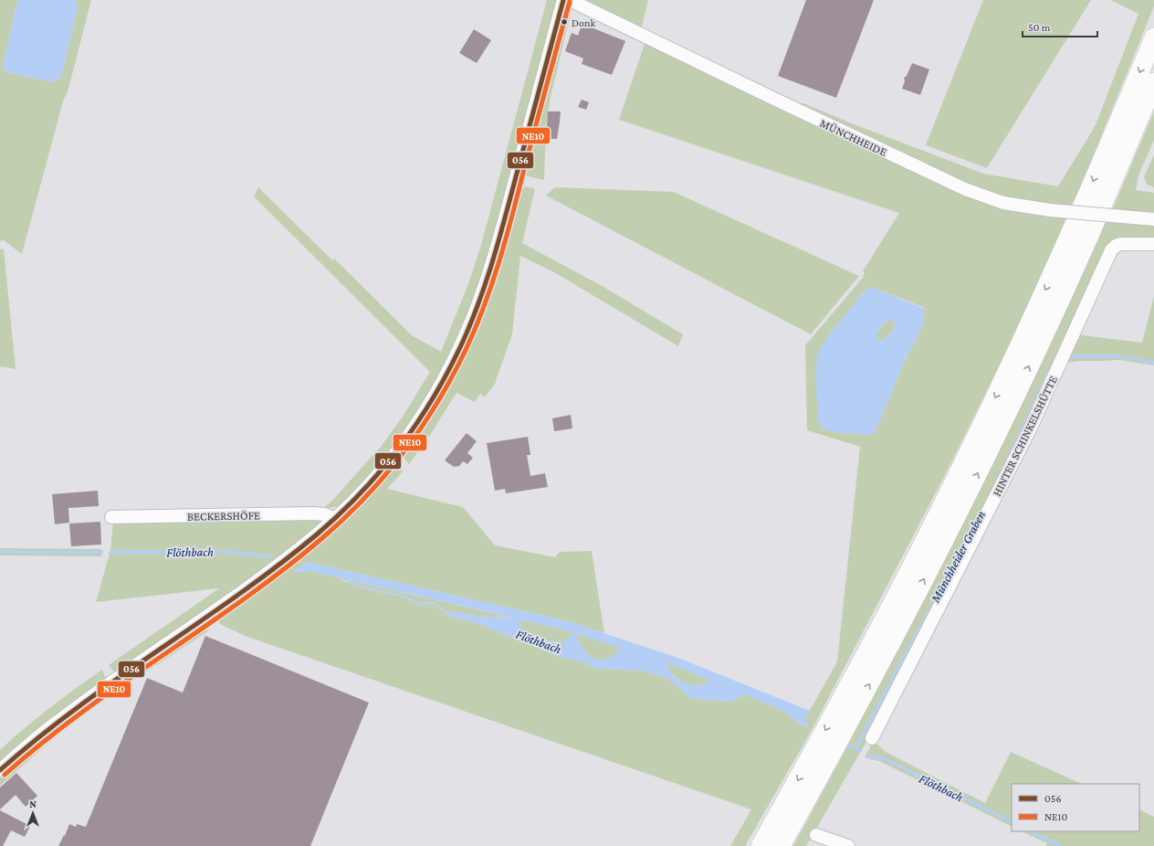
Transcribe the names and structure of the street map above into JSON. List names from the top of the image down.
{
  "streets": {
    "street": ["MÜNCHHEIDE", "HINTER SCHINKELSHÜTTE", "BECKERSHÖFE"]
  },
  "water": ["Flöthbach", "Münchheider Graben"],
  "places": ["Donk"],
  "lines": ["transit line 056", "transit line NE10"],
  "legend": ["056", "NE10"],
  "scale_bar": "50 m",
  "north": "top"
}
